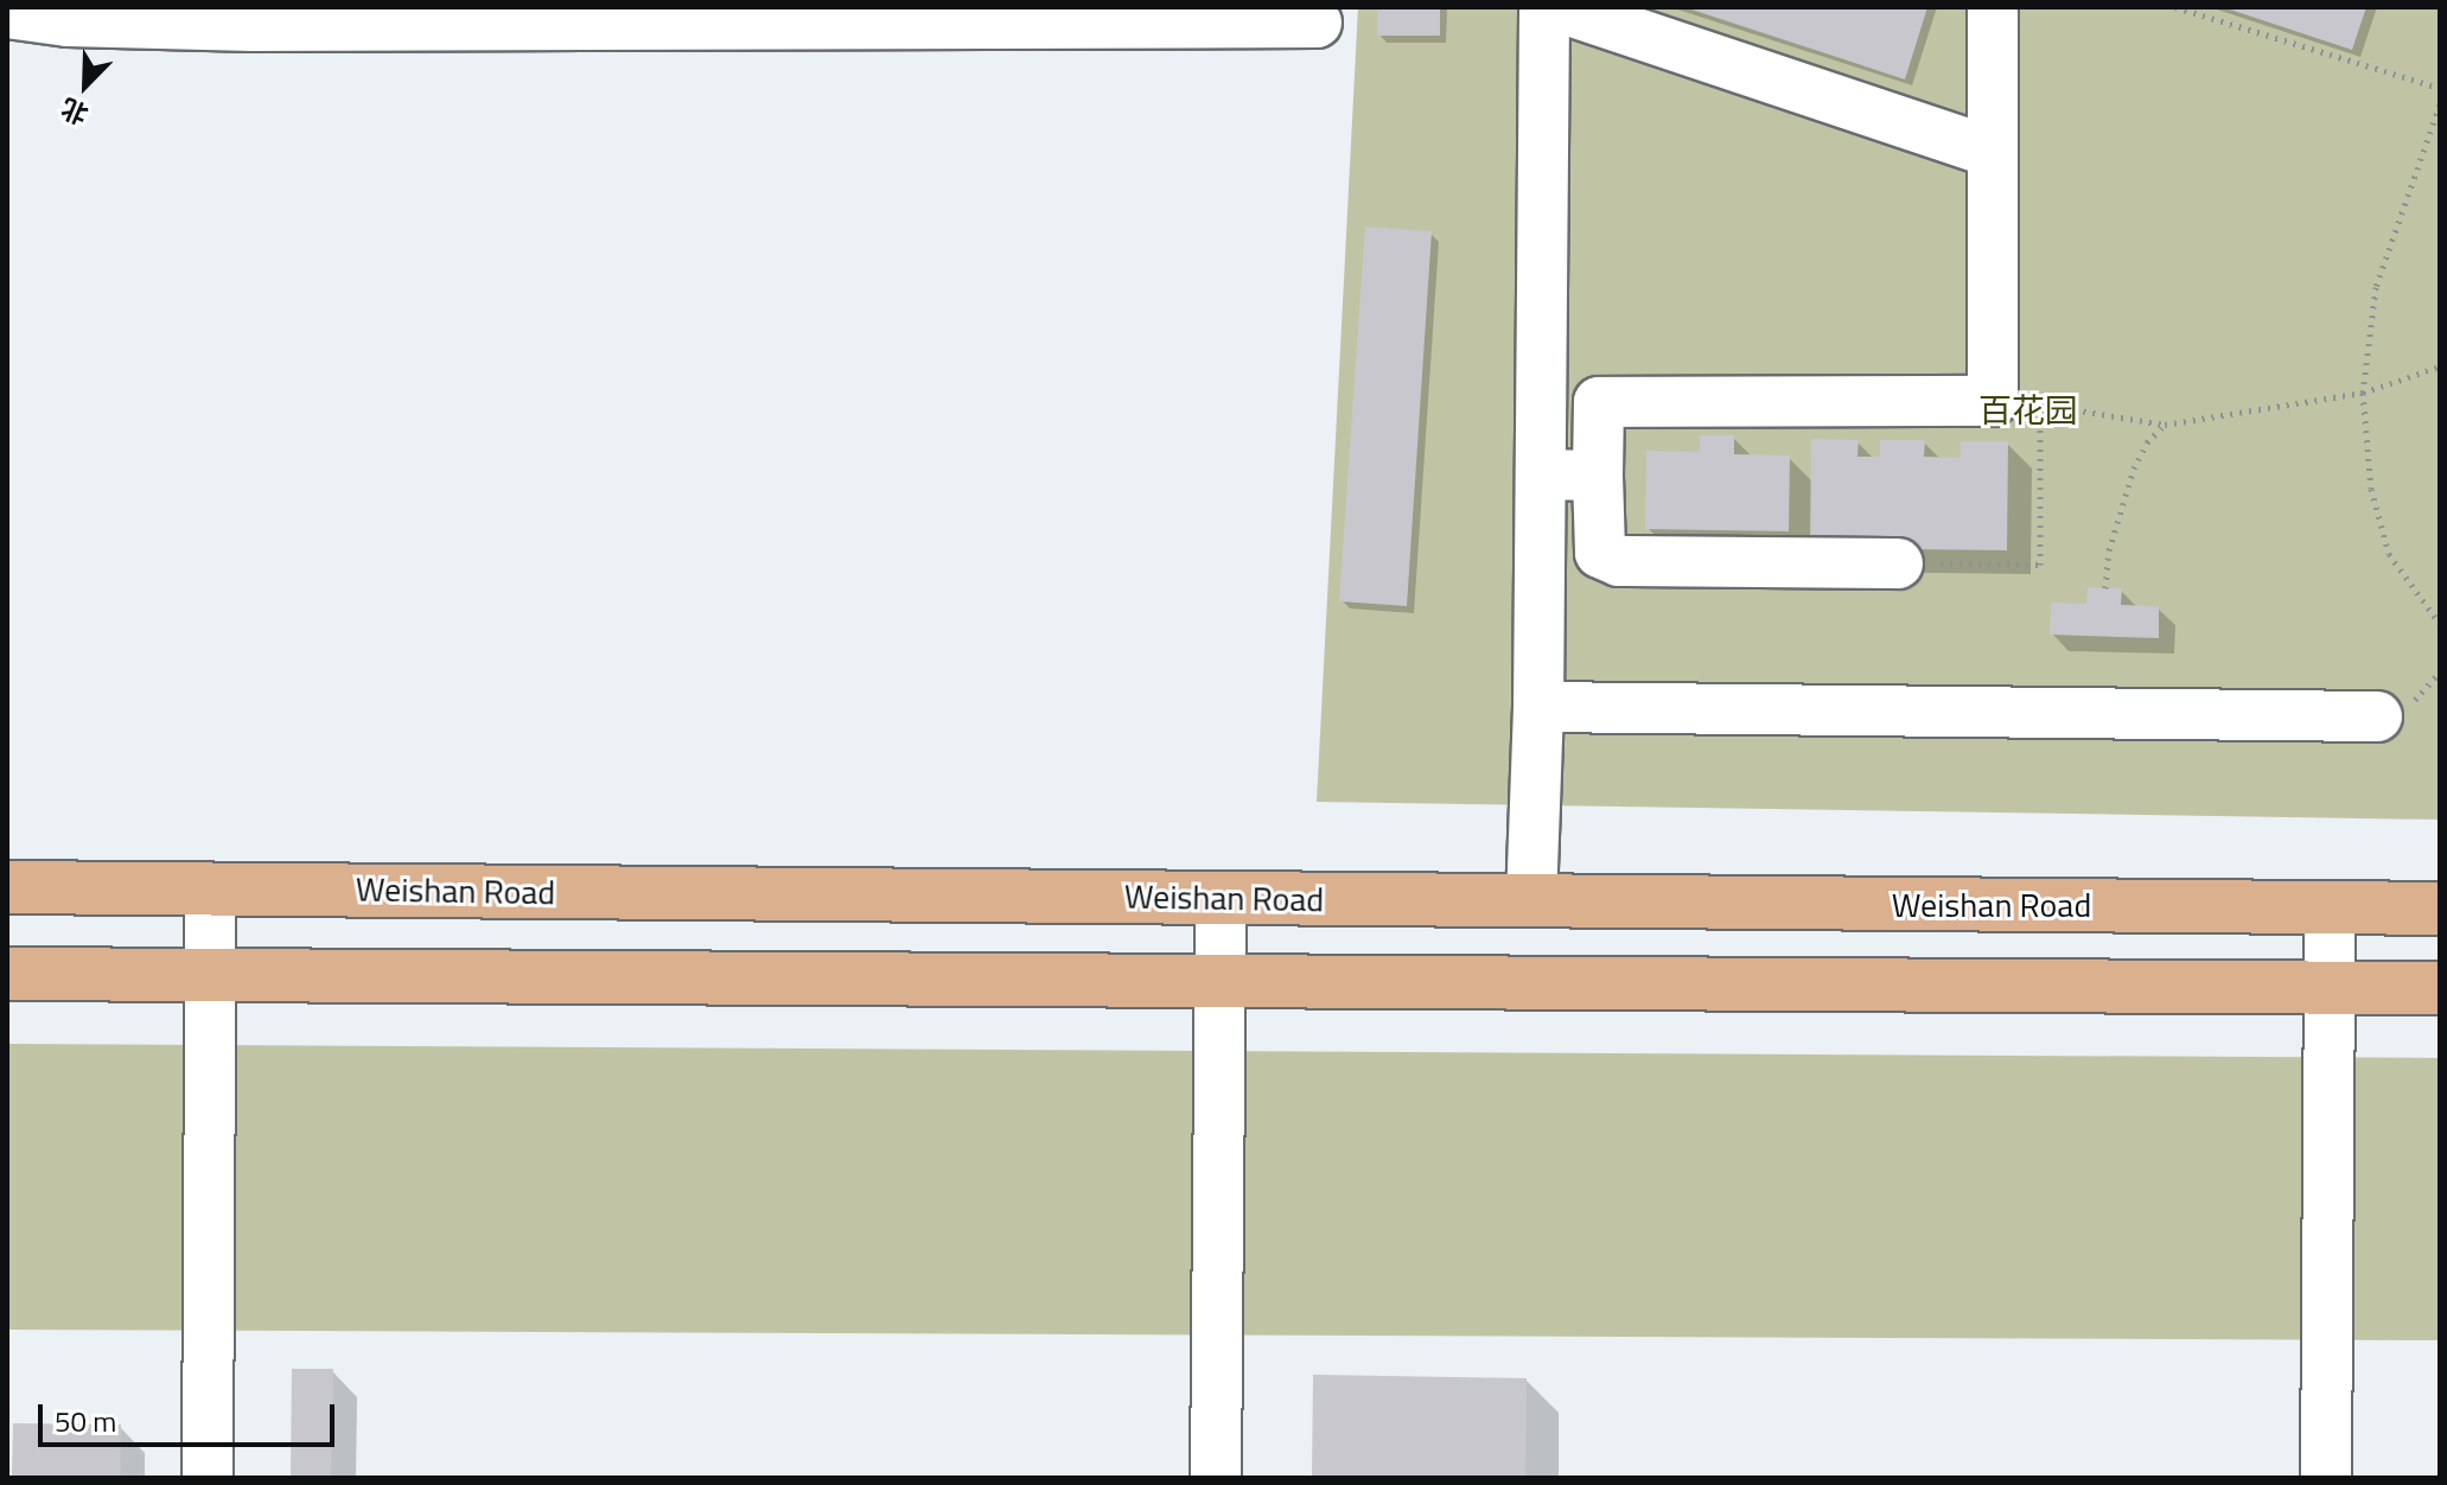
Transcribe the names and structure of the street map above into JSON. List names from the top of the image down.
{
  "streets": {
    "main road": ["Weishan Road"]
  },
  "parks": ["百花园"],
  "scale_bar": "50 m",
  "north": "bottom left"
}
